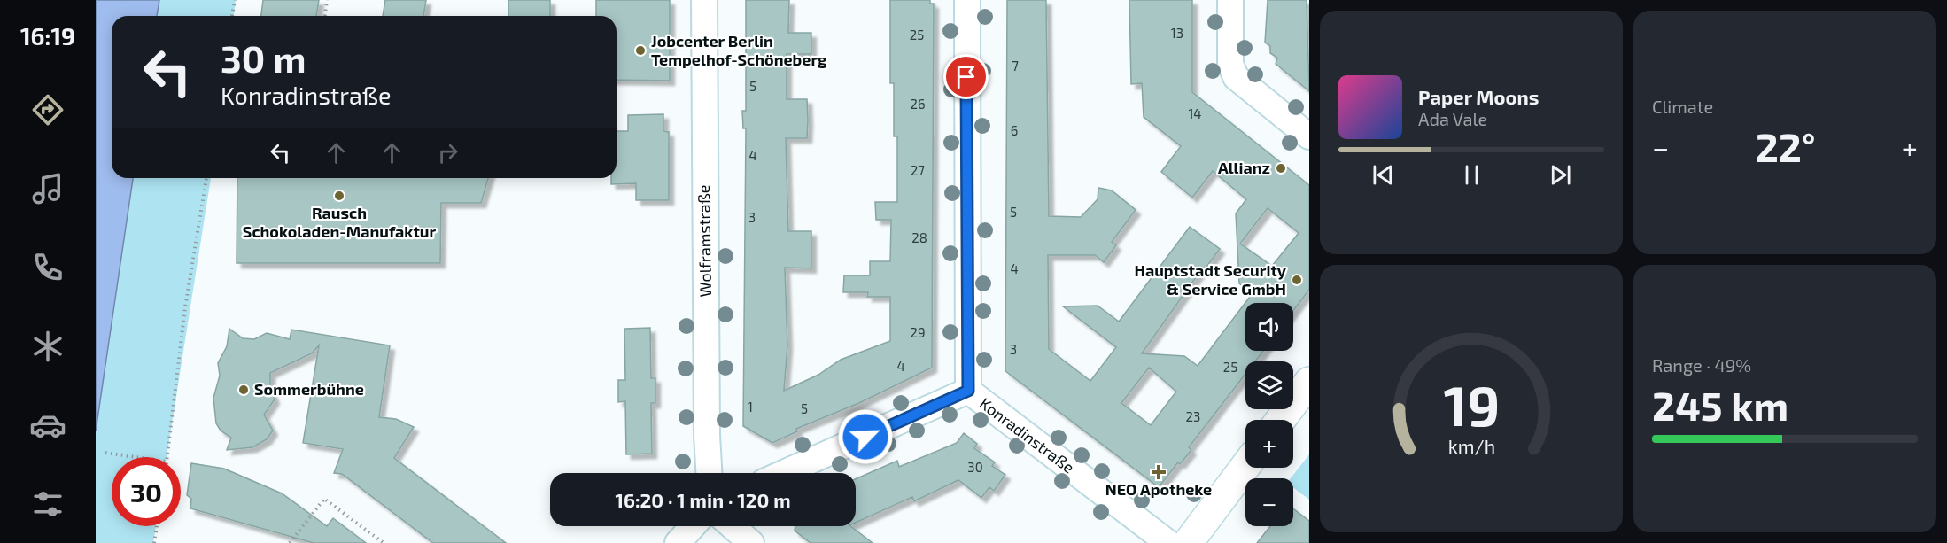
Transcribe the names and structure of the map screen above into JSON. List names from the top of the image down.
{
  "streets": {
    "street": ["Wolframstraße", "Konradinstraße"]
  },
  "places": {
    "other": [
      "Jobcenter Berlin Tempelhof-Schöneberg",
      "Allianz",
      "Rausch Schokoladen-Manufaktur",
      "Hauptstadt Security & Service GmbH",
      "Sommerbühne"
    ],
    "health": ["NEO Apotheke"]
  },
  "house_numbers": [
    "13",
    "25",
    "7",
    "5",
    "26",
    "14",
    "6",
    "4",
    "27",
    "5",
    "3",
    "28",
    "4",
    "29",
    "3",
    "4",
    "25",
    "1",
    "5",
    "23",
    "30"
  ],
  "page": {
    "tabs": "16:19",
    "tile": [
      "Climate",
      ["Range · 49%", "245 km"]
    ],
    "turn": ["30 m", "Konradinstraße"],
    "song": ["Paper Moons", "Ada Vale"],
    "heat": ["−", "22°", "+"],
    "map_buttons": ["+", "−"],
    "limit": "30",
    "trip": "16:20 · 1 min · 120 m",
    "gauge": ["19", "km/h"]
  }
}
